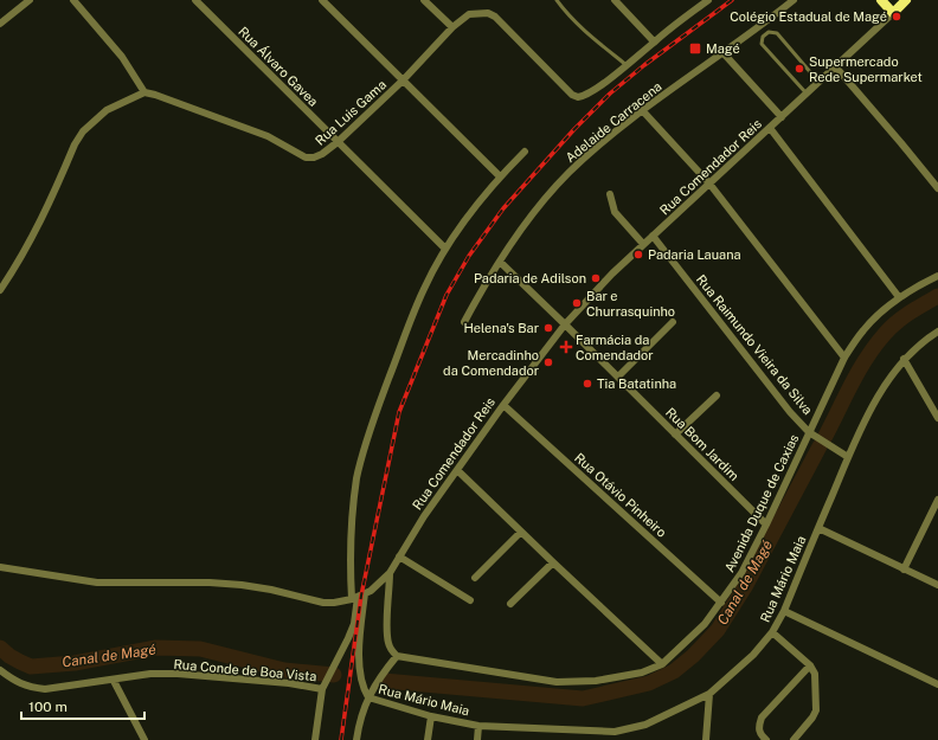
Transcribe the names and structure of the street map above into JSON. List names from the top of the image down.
{
  "streets": {
    "street": [
      "Rua Álvaro Gavea",
      "Rua Luis Gama",
      "Adelaide Carracena",
      "Rua Comendador Reis",
      "Rua Raimundo Vieira da Silva",
      "Rua Bom Jardim",
      "Rua Otávio Pinheiro",
      "Avenida Duque de Caxias",
      "Rua Mário Maia",
      "Rua Conde de Boa Vista"
    ]
  },
  "crossings": [
    ["Rua Álvaro Gavea", "Rua Luis Gama"],
    ["Adelaide Carracena", "Rua Bom Jardim"],
    ["Rua Comendador Reis", "Rua Raimundo Vieira da Silva"],
    ["Rua Comendador Reis", "Rua Bom Jardim"],
    ["Rua Comendador Reis", "Rua Otávio Pinheiro"],
    ["Rua Raimundo Vieira da Silva", "Avenida Duque de Caxias"],
    ["Rua Raimundo Vieira da Silva", "Rua Mário Maia"],
    ["Rua Bom Jardim", "Avenida Duque de Caxias"],
    ["Rua Otávio Pinheiro", "Avenida Duque de Caxias"]
  ],
  "water": ["Canal de Magé"],
  "places": {
    "other": [
      "Colégio Estadual de Magé",
      "Supermercado Rede Supermarket",
      "Padaria Lauana",
      "Padaria de Adilson",
      "Bar e Churrasquinho",
      "Helena's Bar",
      "Mercadinho da Comendador",
      "Tia Batatinha"
    ],
    "transit": ["Magé"],
    "health": ["Farmácia da Comendador"]
  },
  "scale_bar": "100 m"
}
